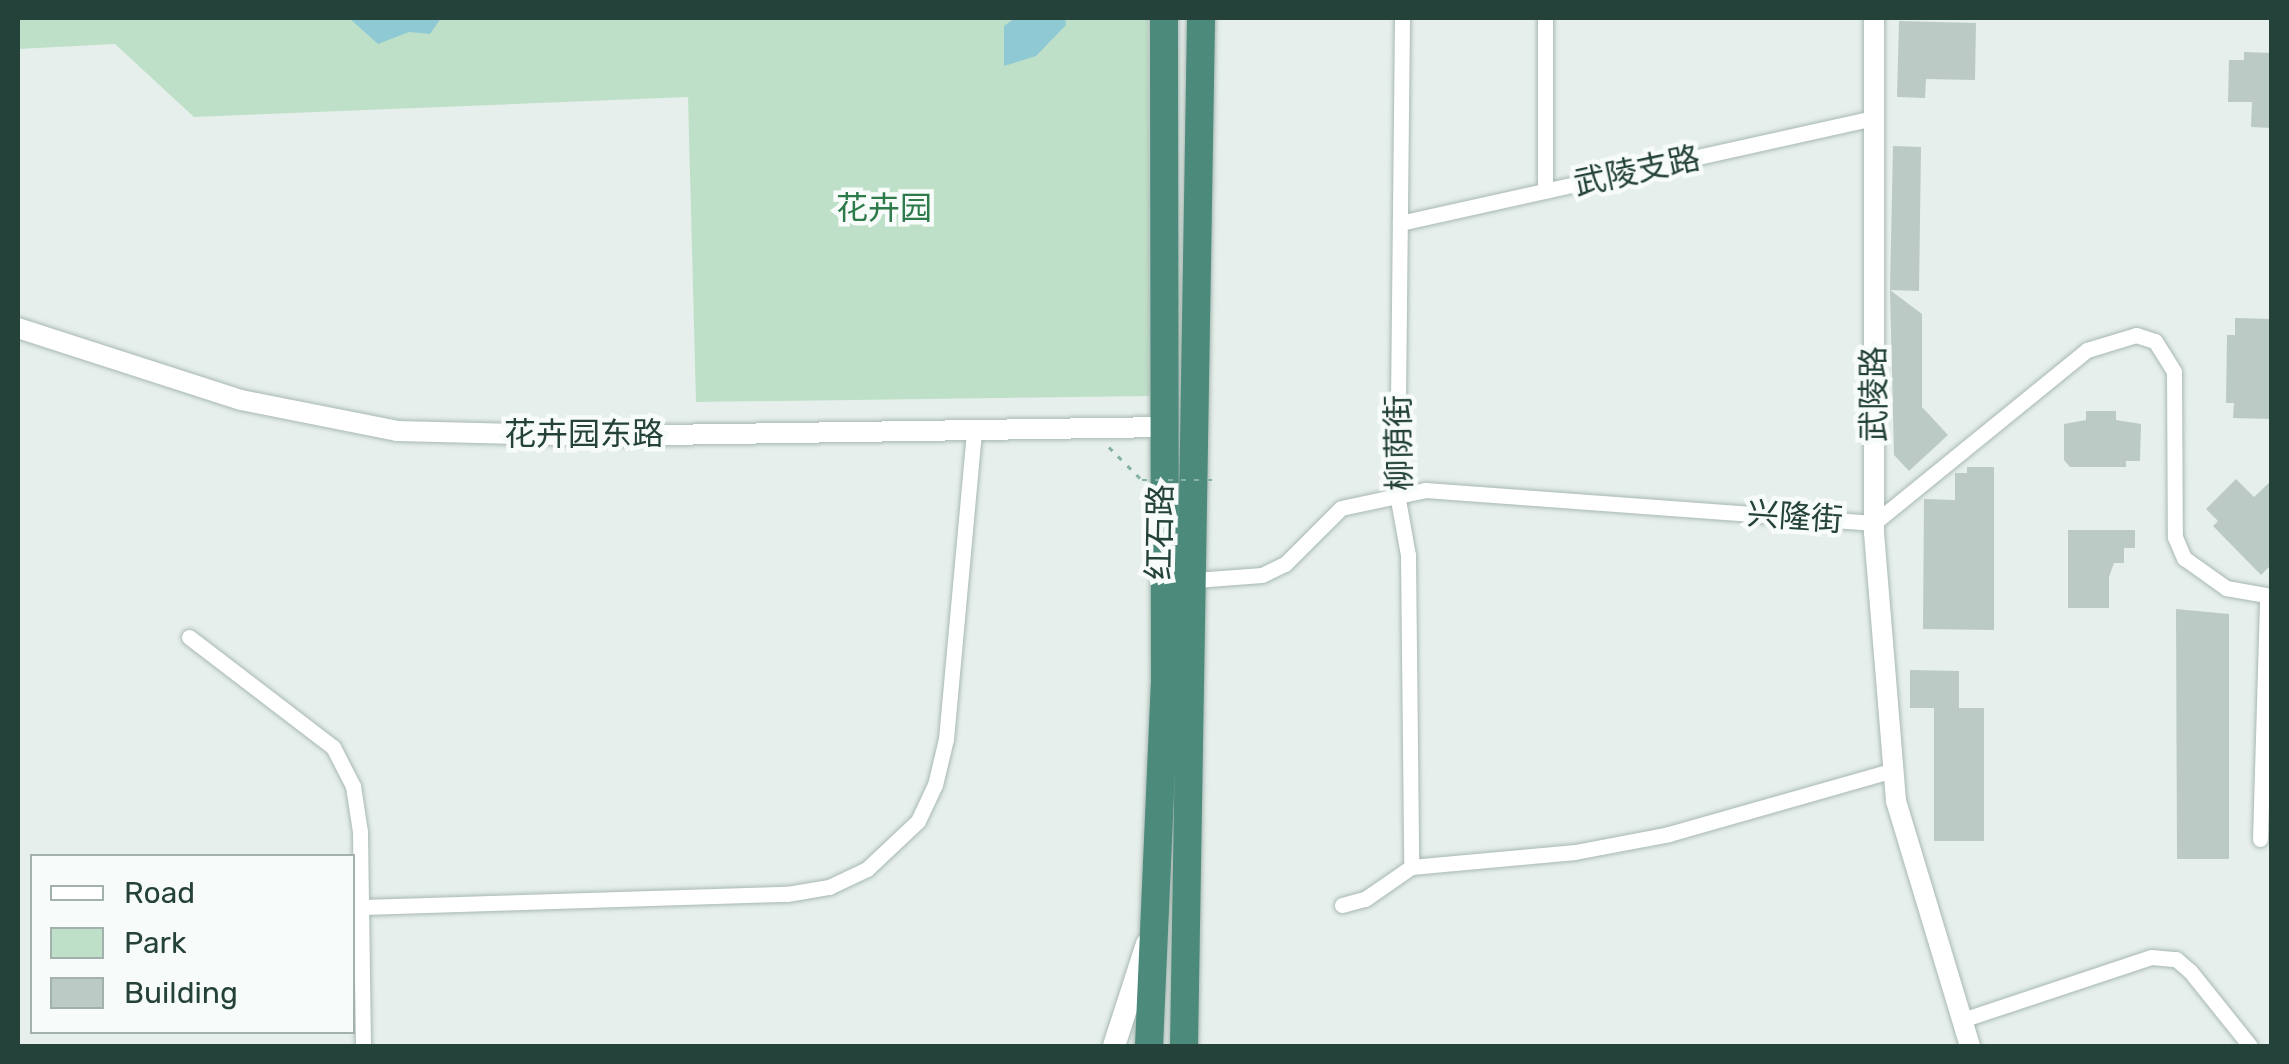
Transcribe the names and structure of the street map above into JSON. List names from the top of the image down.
{
  "streets": {
    "highway": ["红石路"],
    "street": [
      "武陵支路",
      "武陵路",
      "花卉园东路",
      "柳荫街",
      "兴隆街"
    ]
  },
  "crossings": [
    ["武陵支路", "武陵路"],
    ["武陵支路", "柳荫街"],
    ["武陵路", "兴隆街"],
    ["花卉园东路", "红石路"],
    ["柳荫街", "兴隆街"],
    ["兴隆街", "红石路"]
  ],
  "parks": ["花卉园"],
  "legend": ["Road", "Park", "Building"]
}
